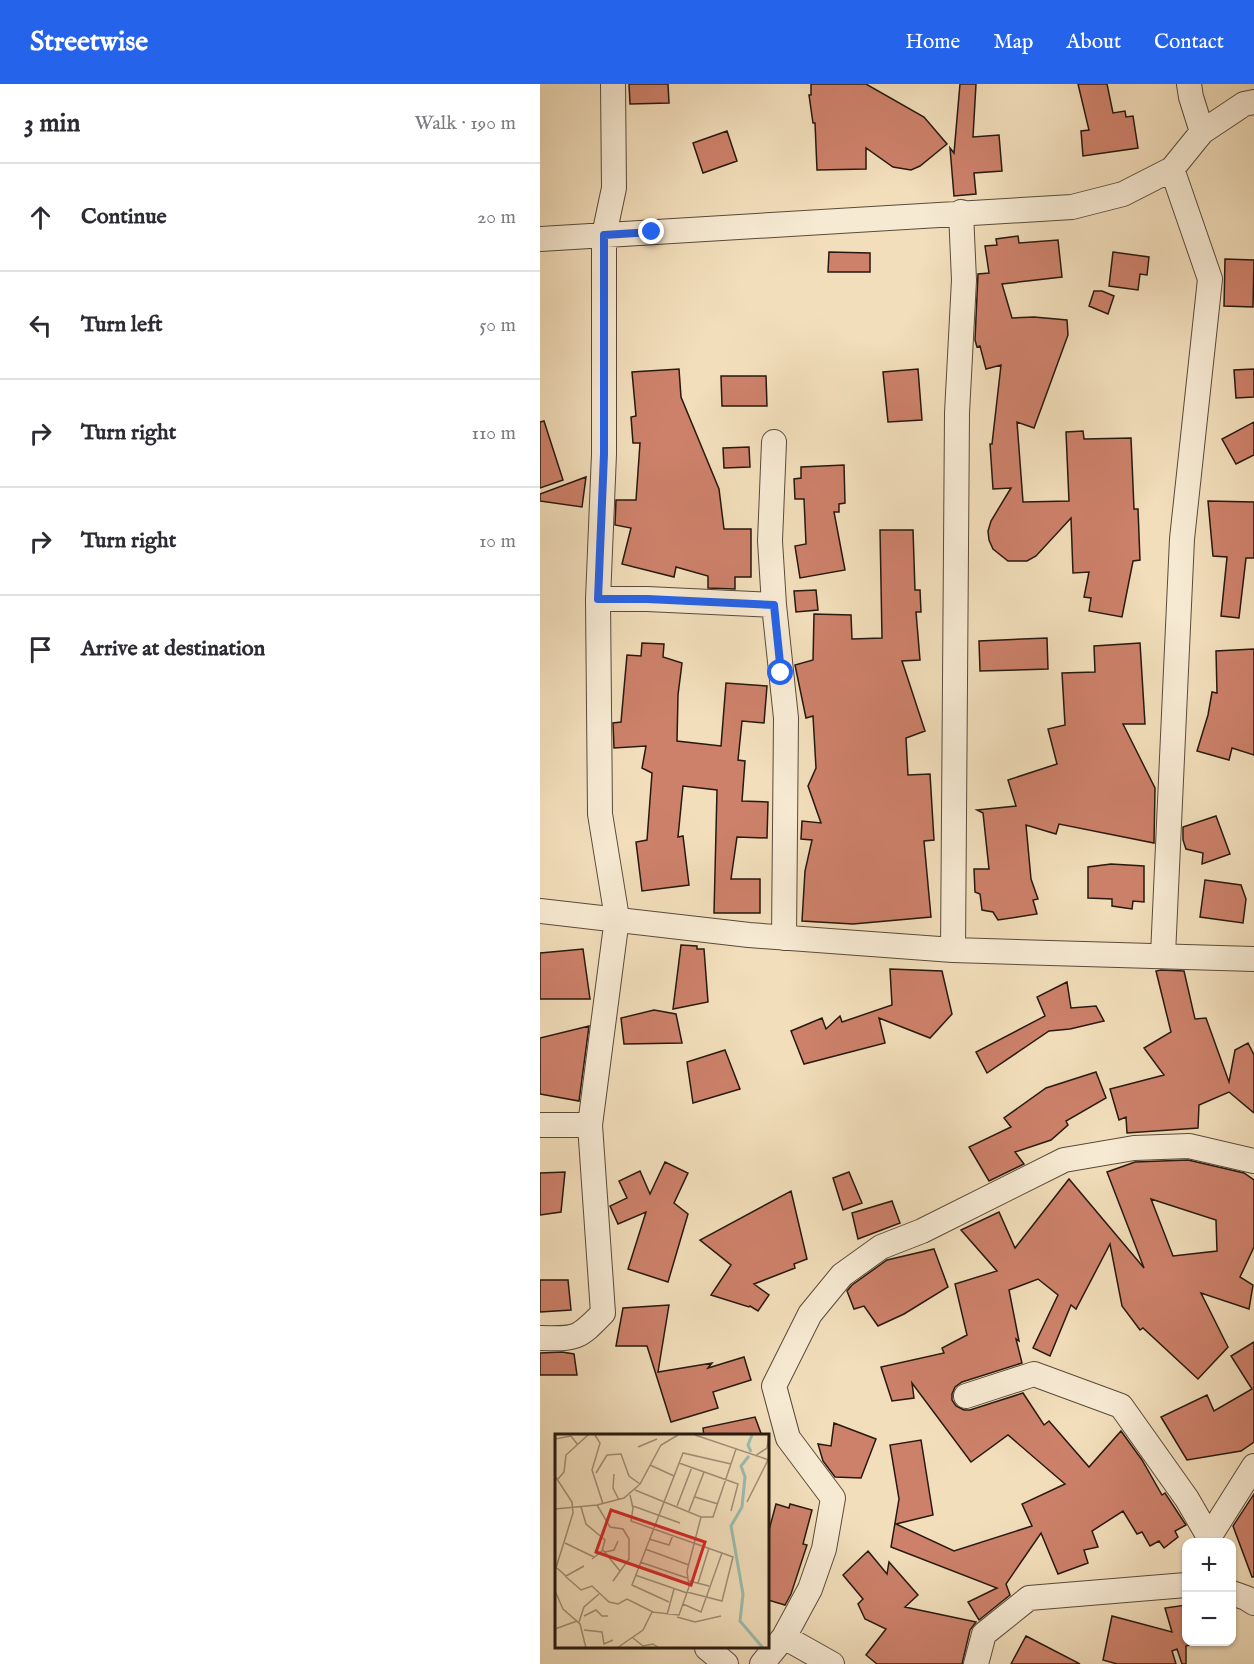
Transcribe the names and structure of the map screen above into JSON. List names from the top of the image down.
{
  "page": {
    "header": "Streetwise",
    "nav": [
      "Home",
      "Map",
      "About",
      "Contact"
    ],
    "heading": ["3 min", "Walk · 190 m"],
    "list": [
      ["Continue", "20 m"],
      ["Turn left", "50 m"],
      ["Turn right", "110 m"],
      ["Turn right", "10 m"],
      "Arrive at destination"
    ],
    "map_buttons": ["+", "−"]
  }
}
